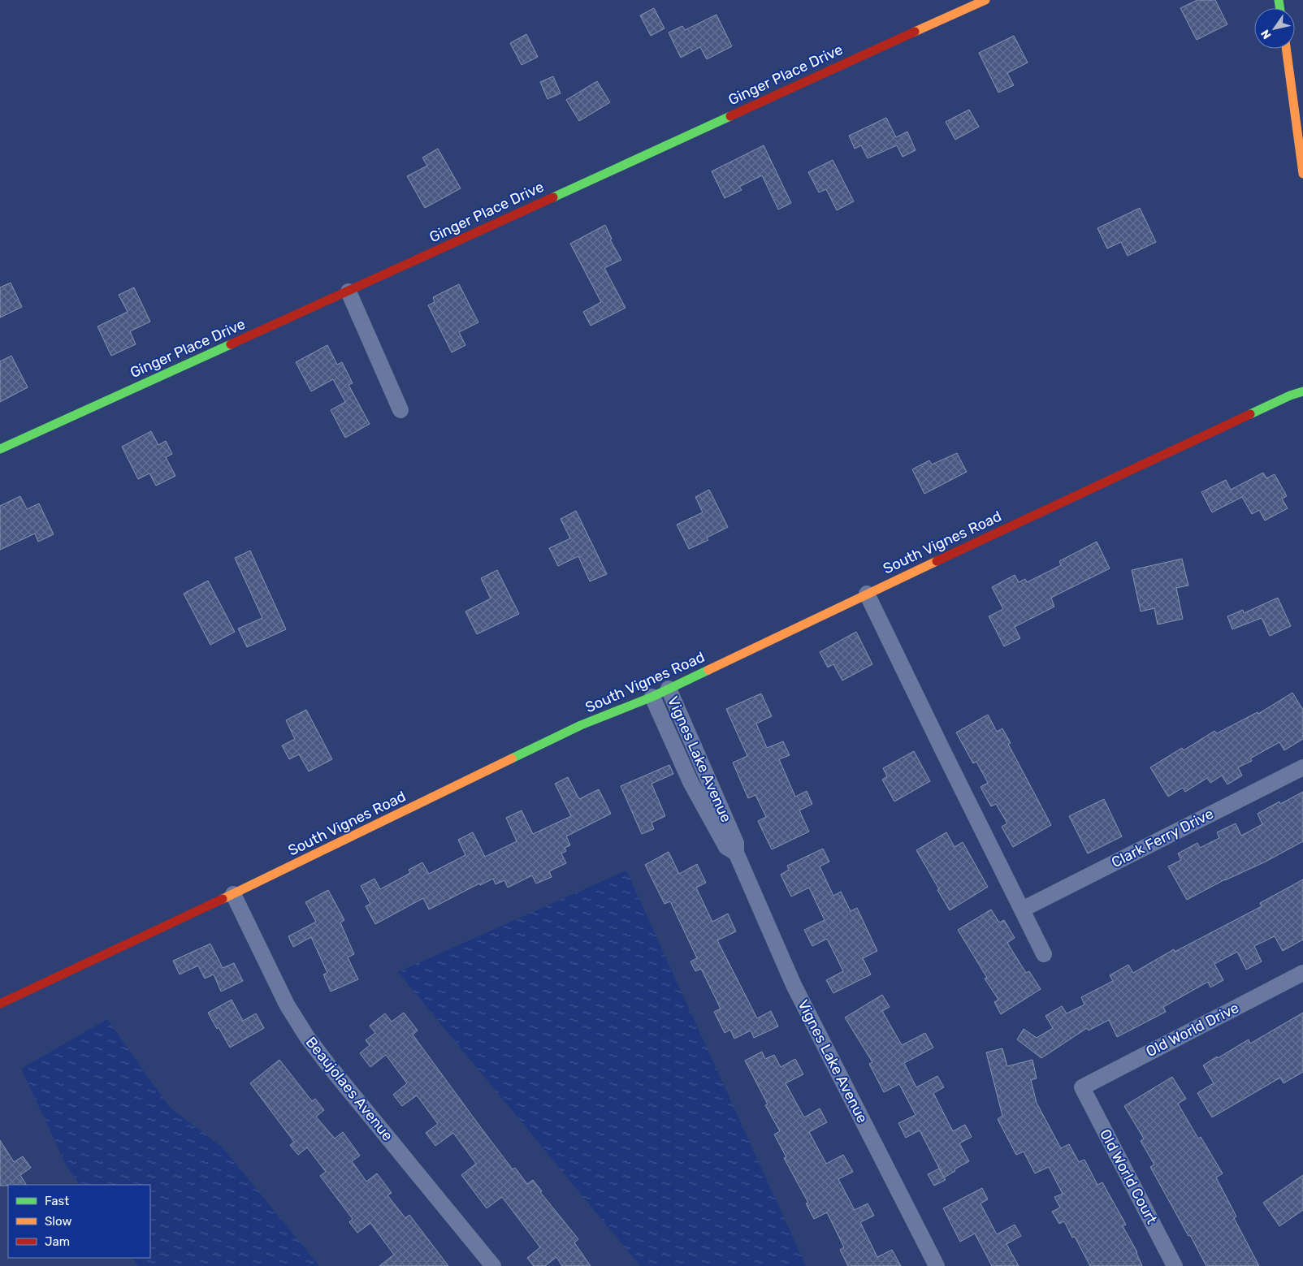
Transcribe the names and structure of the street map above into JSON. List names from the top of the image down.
{
  "streets": {
    "street": [
      "Ginger Place Drive",
      "South Vignes Road",
      "Vignes Lake Avenue",
      "Clark Ferry Drive",
      "Old World Drive",
      "Beaujolaes Avenue",
      "Old World Court"
    ]
  },
  "crossings": [
    ["South Vignes Road", "Vignes Lake Avenue"],
    ["South Vignes Road", "Beaujolaes Avenue"],
    ["Old World Drive", "Old World Court"]
  ],
  "legend": ["Fast", "Slow", "Jam"],
  "north": "bottom left"
}
